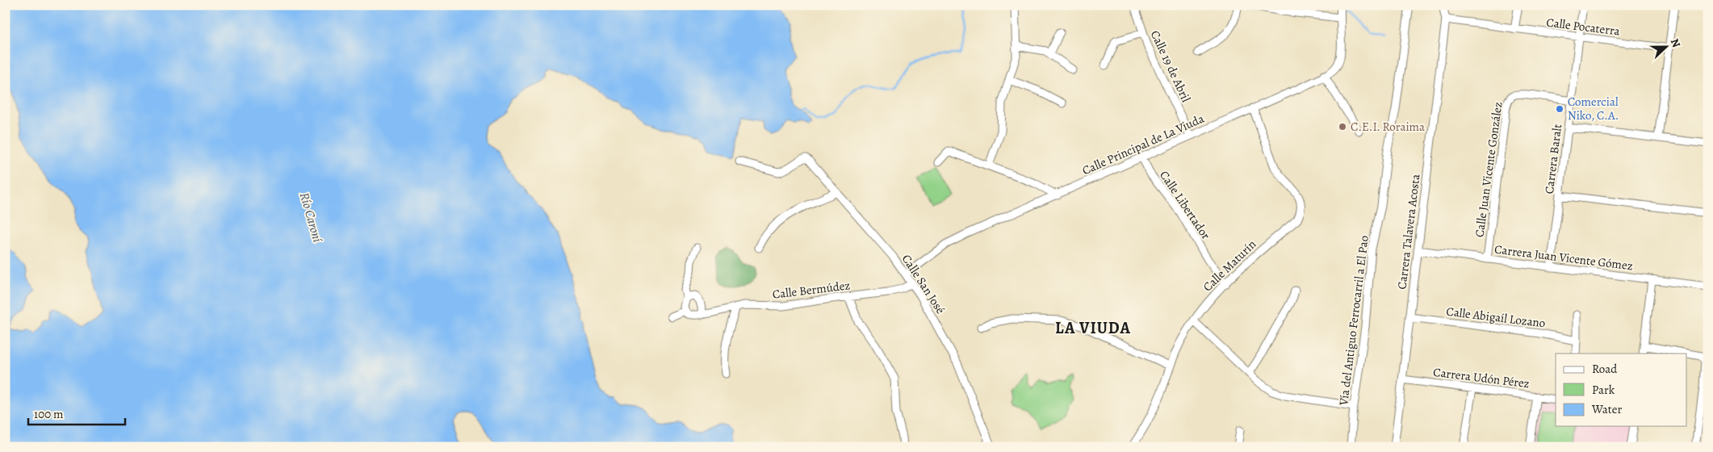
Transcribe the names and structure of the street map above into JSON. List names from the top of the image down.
{
  "streets": {
    "street": [
      "Calle Pocaterra",
      "Calle 19 de Abril",
      "Calle Principal de La Viuda",
      "Carrera Baralt",
      "Calle Juan Vicente González",
      "Calle Libertador",
      "Carrera Talavera Acosta",
      "Carrera Juan Vicente Gómez",
      "Calle Maturín",
      "Calle San José",
      "Calle Bermúdez",
      "Calle Abigaíl Lozano",
      "Vía del Antiguo Ferrocarril a El Pao",
      "Carrera Udón Pérez"
    ]
  },
  "crossings": [
    ["Calle Pocaterra", "Carrera Baralt"],
    ["Calle Pocaterra", "Carrera Talavera Acosta"],
    ["Calle 19 de Abril", "Calle Principal de La Viuda"],
    ["Calle Principal de La Viuda", "Calle Libertador"],
    ["Calle Principal de La Viuda", "Calle Maturín"],
    ["Calle Principal de La Viuda", "Calle San José"],
    ["Carrera Baralt", "Calle Juan Vicente González"],
    ["Carrera Baralt", "Carrera Juan Vicente Gómez"],
    ["Calle Juan Vicente González", "Carrera Juan Vicente Gómez"],
    ["Calle Libertador", "Calle Maturín"],
    ["Carrera Talavera Acosta", "Carrera Juan Vicente Gómez"],
    ["Carrera Talavera Acosta", "Calle Abigaíl Lozano"],
    ["Carrera Talavera Acosta", "Carrera Udón Pérez"],
    ["Calle San José", "Calle Bermúdez"]
  ],
  "districts": ["LA VIUDA"],
  "water": ["Río Caroní"],
  "places": ["Comercial Niko, C.A.", "C.E.I. Roraima"],
  "legend": ["Road", "Park", "Water"],
  "scale_bar": "100 m",
  "north": "right"
}
